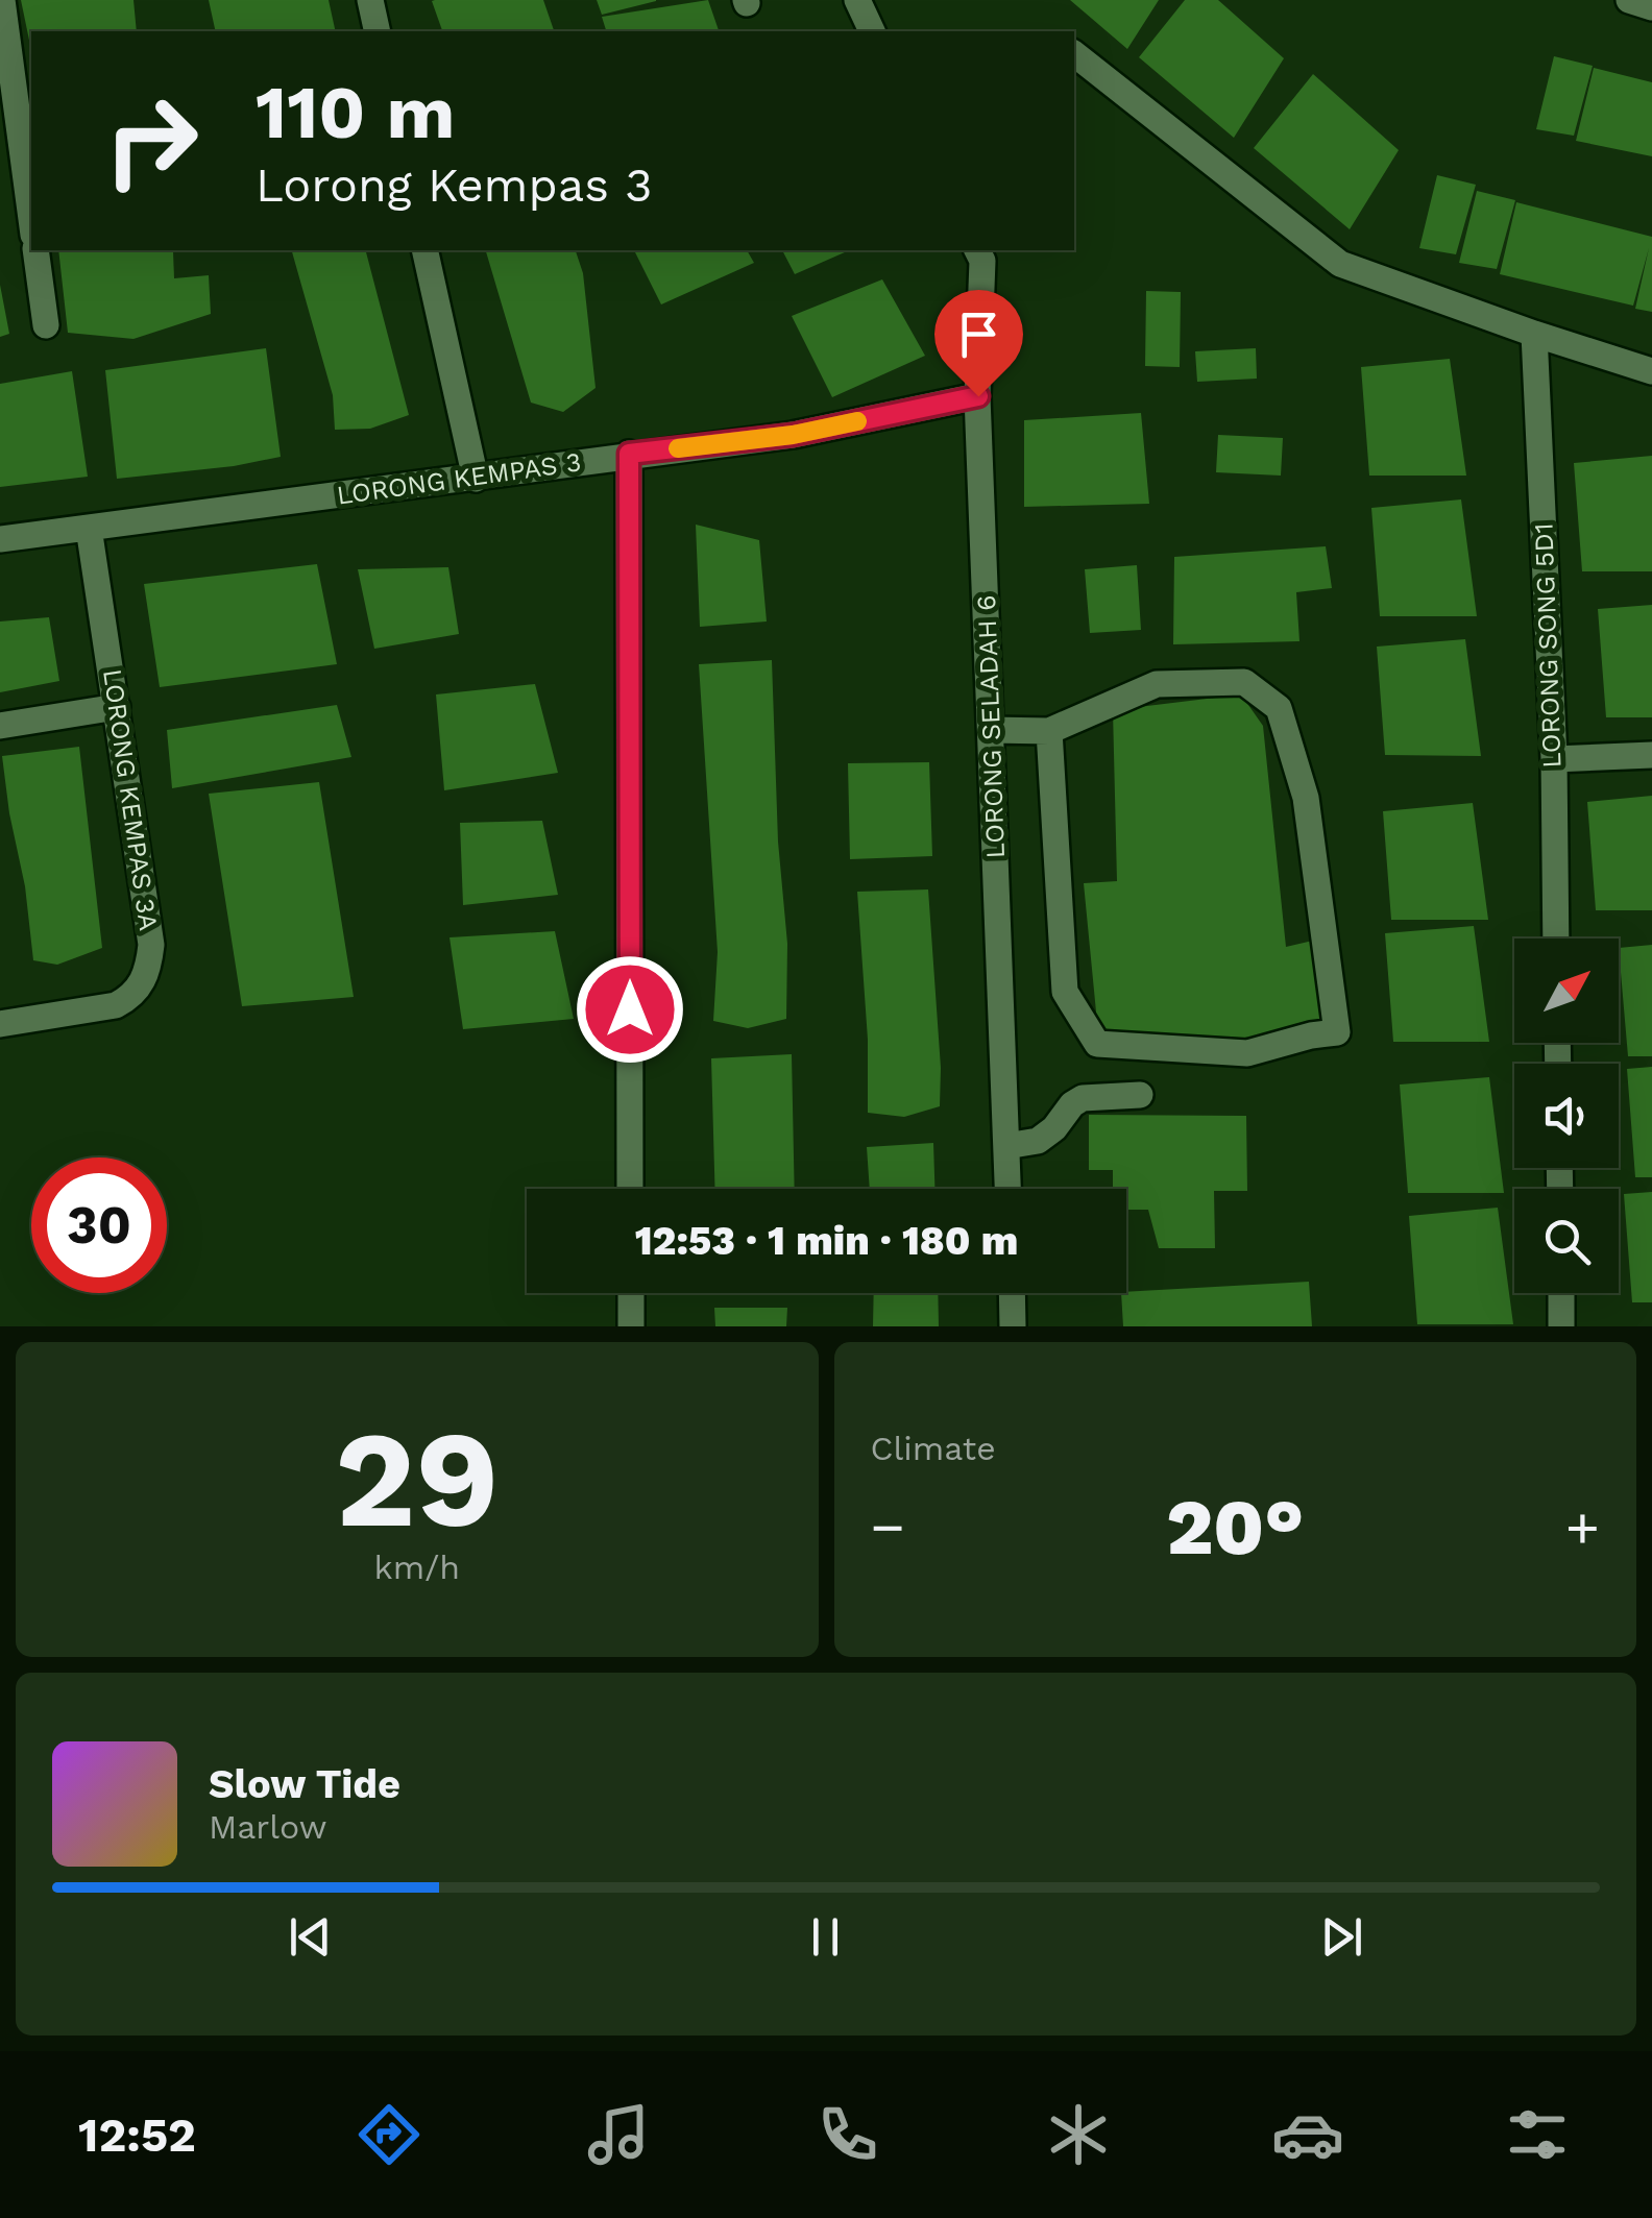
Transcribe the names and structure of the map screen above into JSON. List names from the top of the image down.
{
  "streets": {
    "street": [
      "LORONG KEMPAS 3",
      "LORONG SONG 5D1",
      "LORONG SELADAH 6",
      "LORONG KEMPAS 3A"
    ]
  },
  "crossings": [
    ["LORONG KEMPAS 3", "LORONG SELADAH 6"],
    ["LORONG KEMPAS 3", "LORONG KEMPAS 3A"]
  ],
  "north": "top right",
  "page": {
    "turn": ["110 m", "Lorong Kempas 3"],
    "limit": "30",
    "trip": "12:53 · 1 min · 180 m",
    "tile": [
      ["29", "km/h"],
      "Climate"
    ],
    "heat": ["−", "20°", "+"],
    "song": ["Slow Tide", "Marlow"],
    "tabs": "12:52"
  }
}
